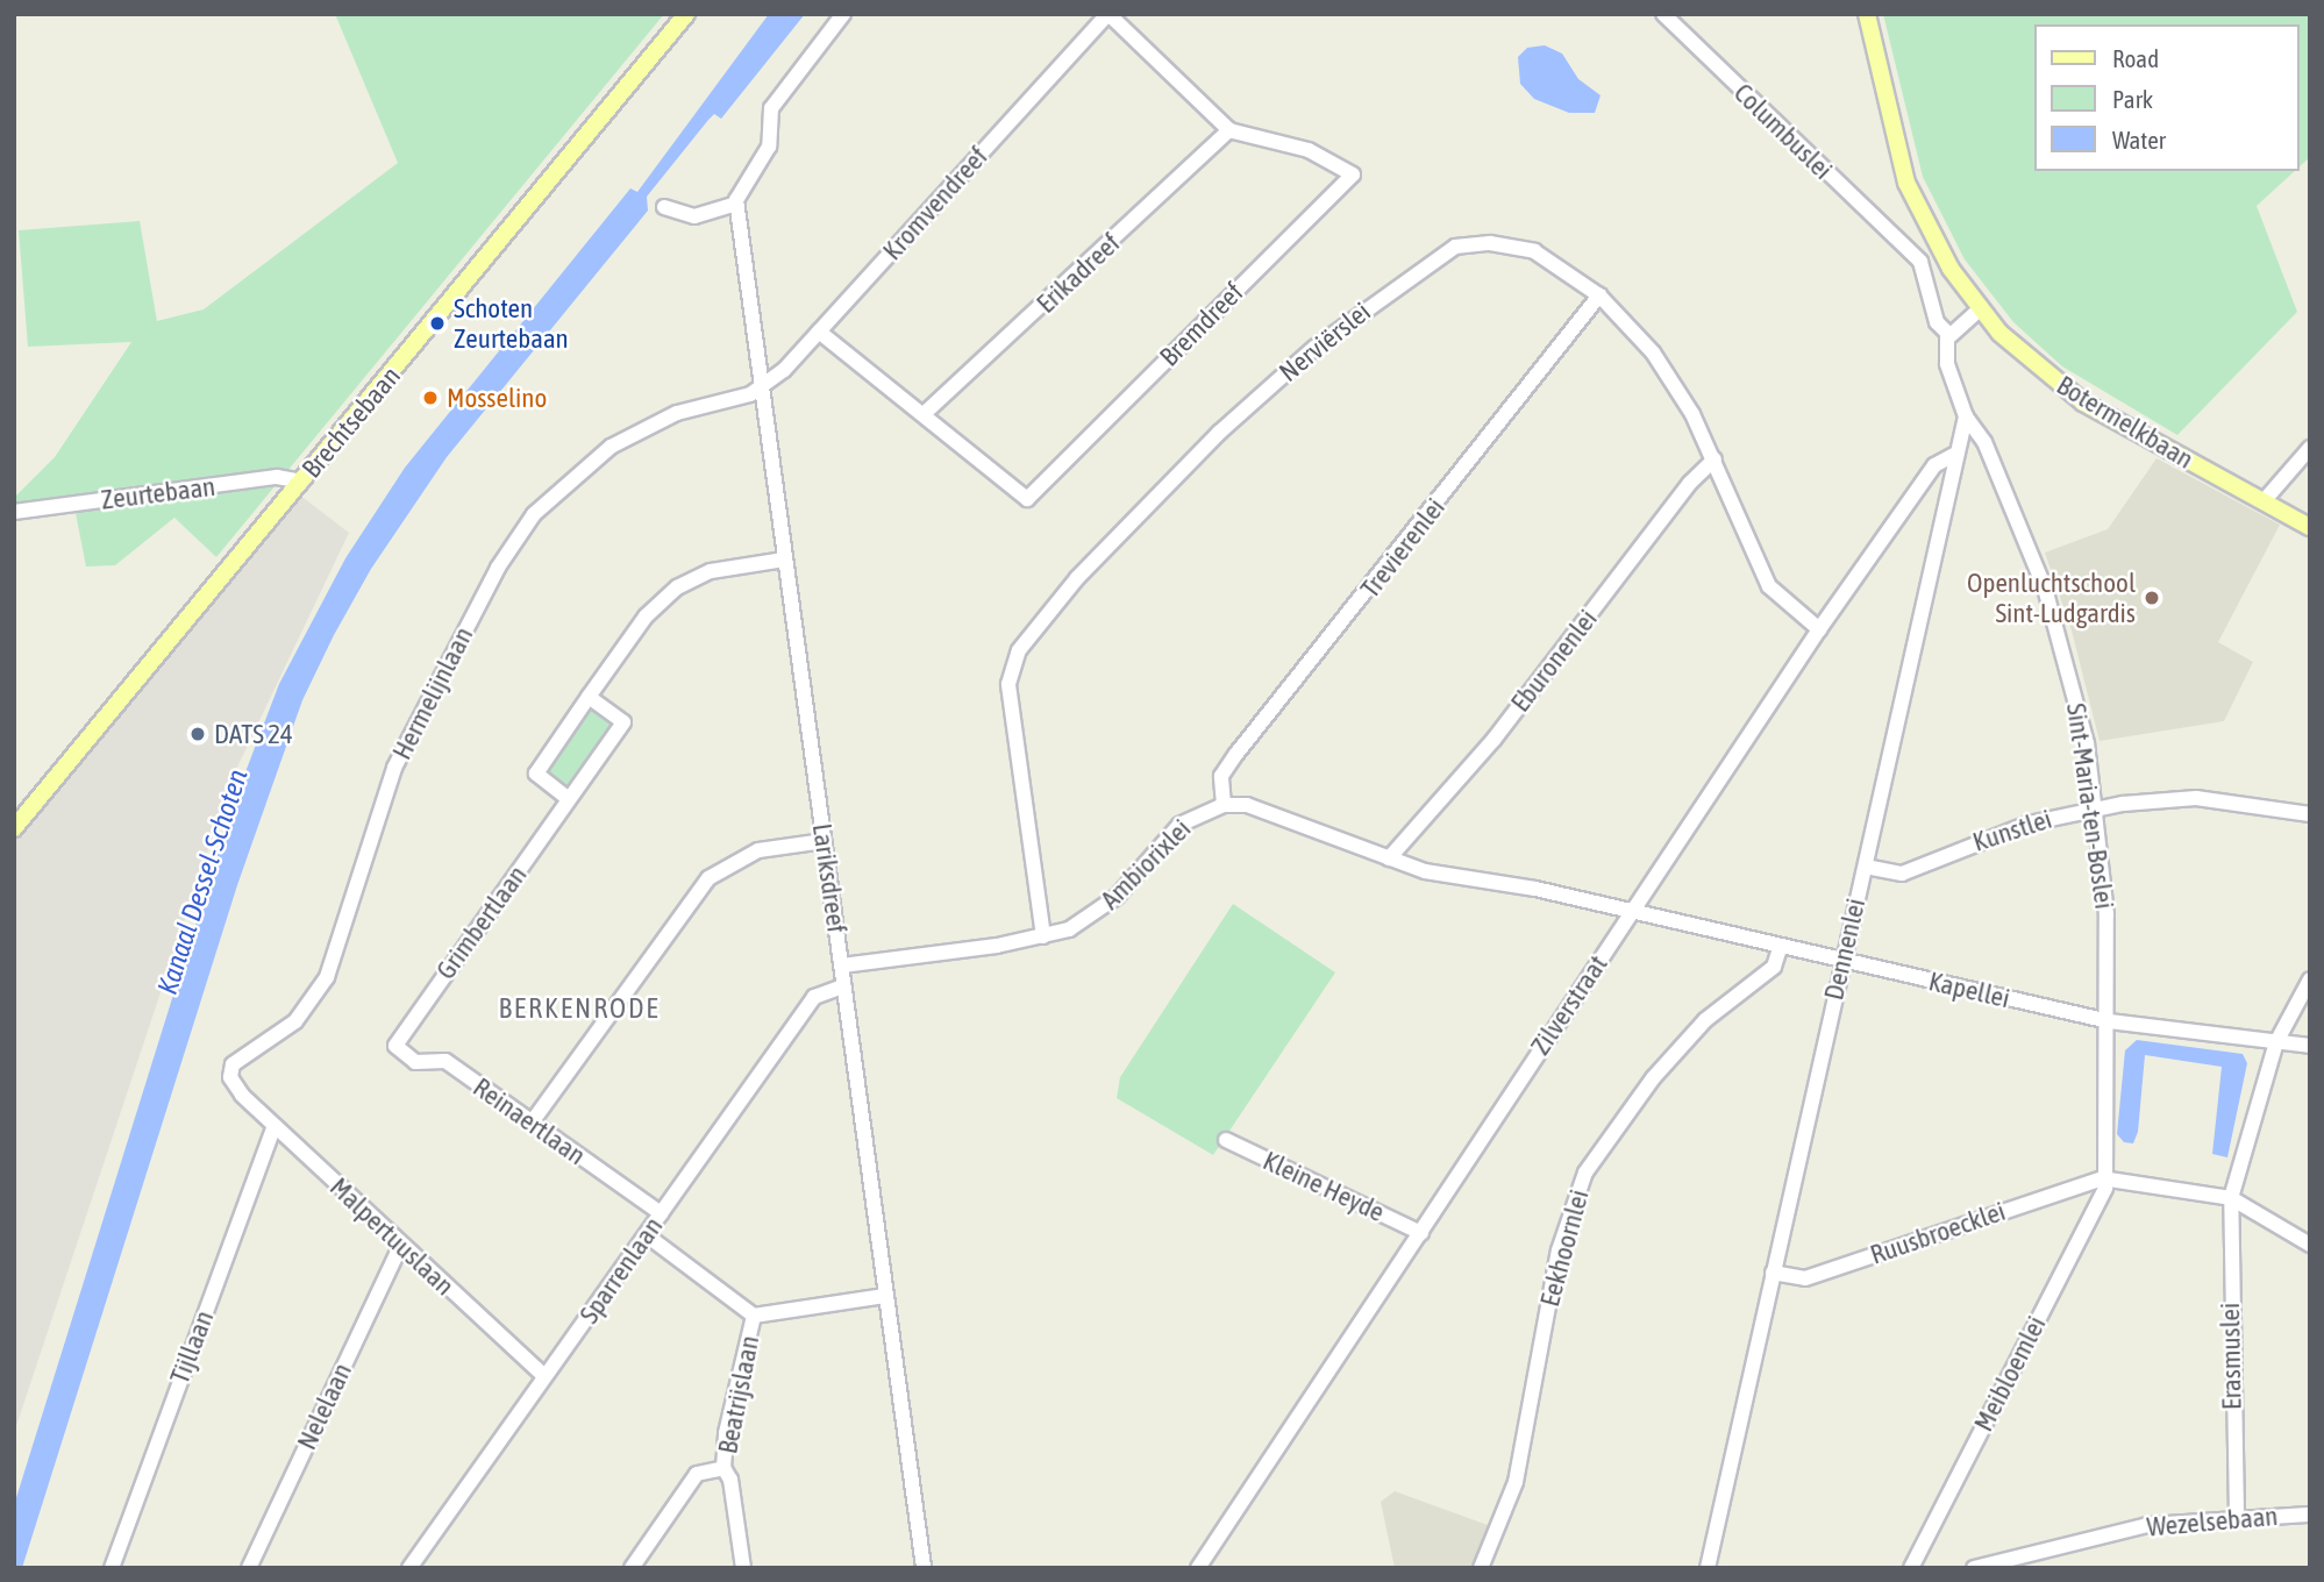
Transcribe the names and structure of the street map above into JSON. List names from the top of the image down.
{
  "streets": {
    "main road": ["Brechtsebaan", "Botermelkbaan"],
    "street": [
      "Columbuslei",
      "Kromvendreef",
      "Erikadreef",
      "Bremdreef",
      "Nerviërslei",
      "Zeurtebaan",
      "Trevierenlei",
      "Eburonenlei",
      "Hermelijnlaan",
      "Sint-Maria-ten-Boslei",
      "Kunstlei",
      "Ambiorixlei",
      "Lariksdreef",
      "Grimbertlaan",
      "Dennenlei",
      "Kapellei",
      "Zilverstraat",
      "Reinaertlaan",
      "Kleine Heyde",
      "Ruusbroecklei",
      "Malpertuuslaan",
      "Eekhoornlei",
      "Sparrenlaan",
      "Tijllaan",
      "Erasmuslei",
      "Meibloemlei",
      "Beatrijslaan",
      "Nelelaan",
      "Wezelsebaan"
    ]
  },
  "crossings": [
    ["Kromvendreef", "Bremdreef"],
    ["Kromvendreef", "Hermelijnlaan"],
    ["Kromvendreef", "Lariksdreef"],
    ["Erikadreef", "Bremdreef"],
    ["Nerviërslei", "Trevierenlei"],
    ["Nerviërslei", "Eburonenlei"],
    ["Nerviërslei", "Ambiorixlei"],
    ["Nerviërslei", "Zilverstraat"],
    ["Brechtsebaan", "Zeurtebaan"],
    ["Trevierenlei", "Ambiorixlei"],
    ["Hermelijnlaan", "Lariksdreef"],
    ["Hermelijnlaan", "Malpertuuslaan"],
    ["Sint-Maria-ten-Boslei", "Kunstlei"],
    ["Sint-Maria-ten-Boslei", "Dennenlei"],
    ["Sint-Maria-ten-Boslei", "Kapellei"],
    ["Sint-Maria-ten-Boslei", "Ruusbroecklei"],
    ["Sint-Maria-ten-Boslei", "Meibloemlei"],
    ["Kunstlei", "Dennenlei"],
    ["Ambiorixlei", "Lariksdreef"],
    ["Lariksdreef", "Sparrenlaan"],
    ["Grimbertlaan", "Reinaertlaan"],
    ["Dennenlei", "Kapellei"],
    ["Dennenlei", "Zilverstraat"],
    ["Dennenlei", "Ruusbroecklei"],
    ["Kapellei", "Zilverstraat"],
    ["Kapellei", "Eekhoornlei"],
    ["Kapellei", "Erasmuslei"],
    ["Zilverstraat", "Kleine Heyde"],
    ["Reinaertlaan", "Sparrenlaan"],
    ["Ruusbroecklei", "Meibloemlei"],
    ["Malpertuuslaan", "Sparrenlaan"],
    ["Malpertuuslaan", "Tijllaan"],
    ["Malpertuuslaan", "Nelelaan"],
    ["Erasmuslei", "Wezelsebaan"]
  ],
  "districts": ["BERKENRODE"],
  "water": ["Kanaal Dessel-Schoten"],
  "places": [
    "Schoten Zeurtebaan",
    "Mosselino",
    "Openluchtschool Sint-Ludgardis",
    "DATS 24"
  ],
  "legend": ["Road", "Park", "Water"]
}
